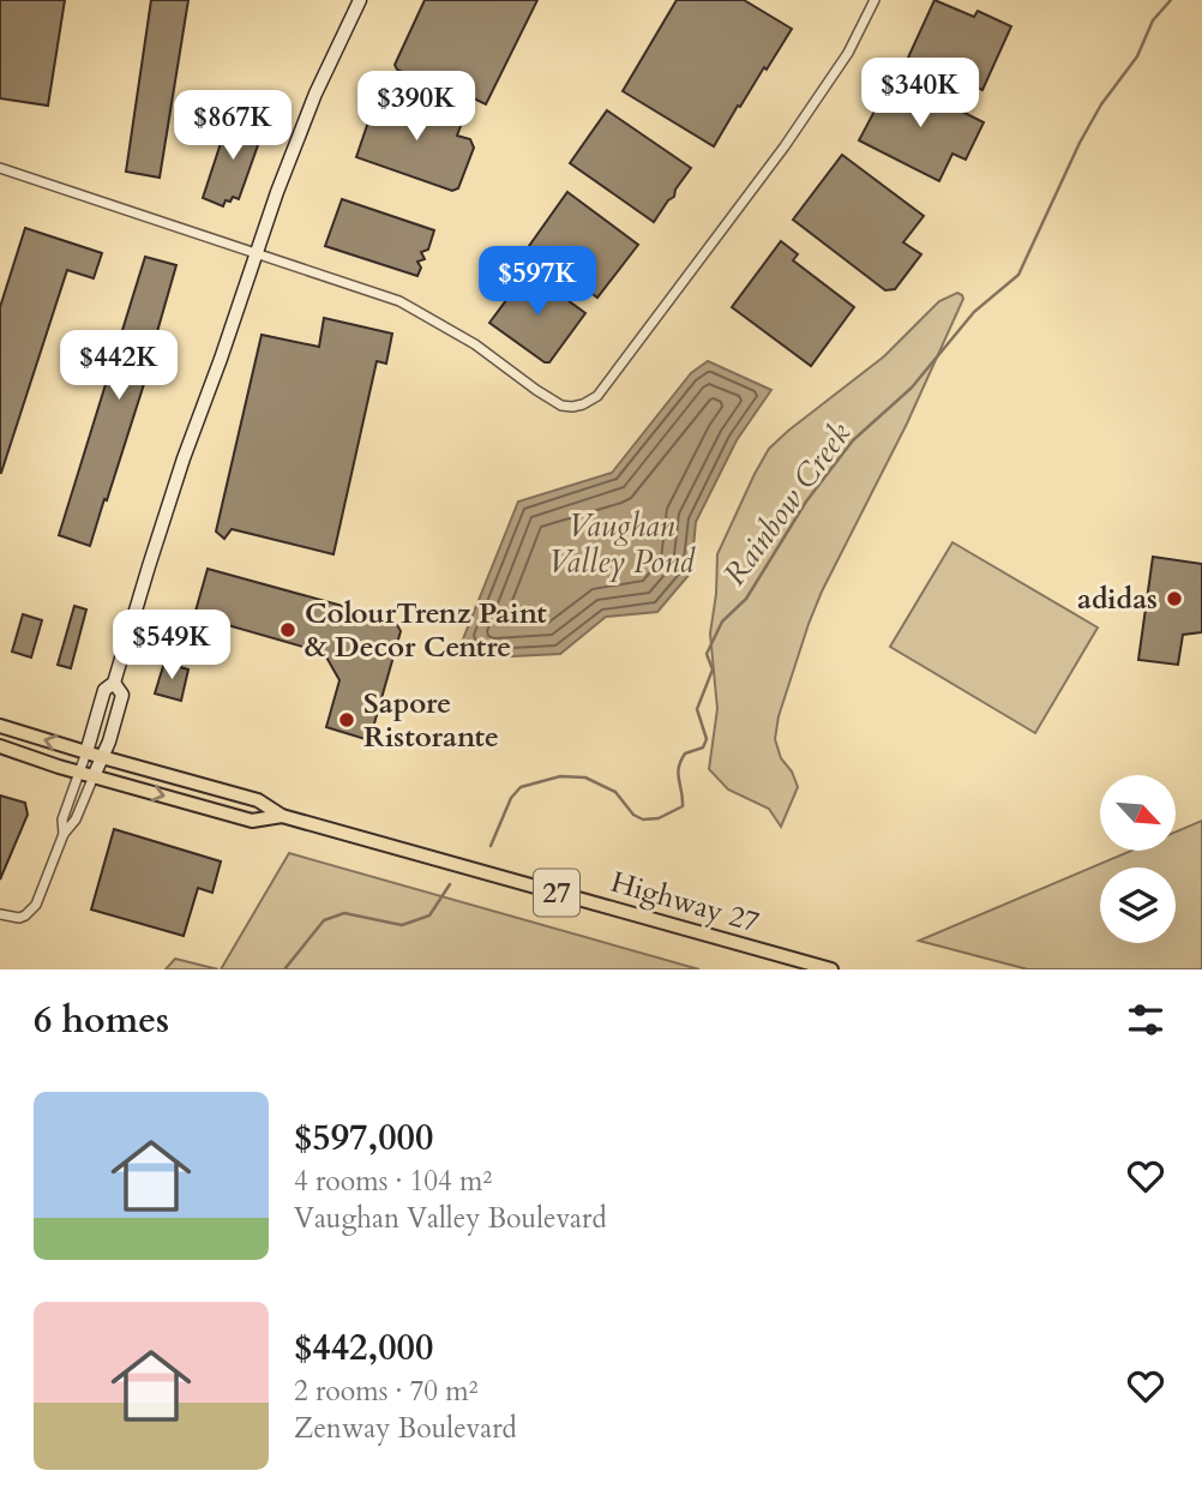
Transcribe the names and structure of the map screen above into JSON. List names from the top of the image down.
{
  "streets": {
    "main road": ["27", "Highway 27"]
  },
  "water": ["Rainbow Creek", "Vaughan Valley Pond"],
  "places": ["adidas", "ColourTrenz Paint & Decor Centre", "Sapore Ristorante"],
  "north": "bottom right",
  "page": {
    "price": [
      "$340K",
      "$390K",
      "$867K",
      "$597K",
      "$442K",
      "$549K"
    ],
    "heading": "6 homes",
    "list": [
      {
        "name": "$597,000",
        "note": "4 rooms · 104 m² · Vaughan Valley Boulevard"
      },
      {
        "name": "$442,000",
        "note": "2 rooms · 70 m² · Zenway Boulevard"
      }
    ]
  }
}
